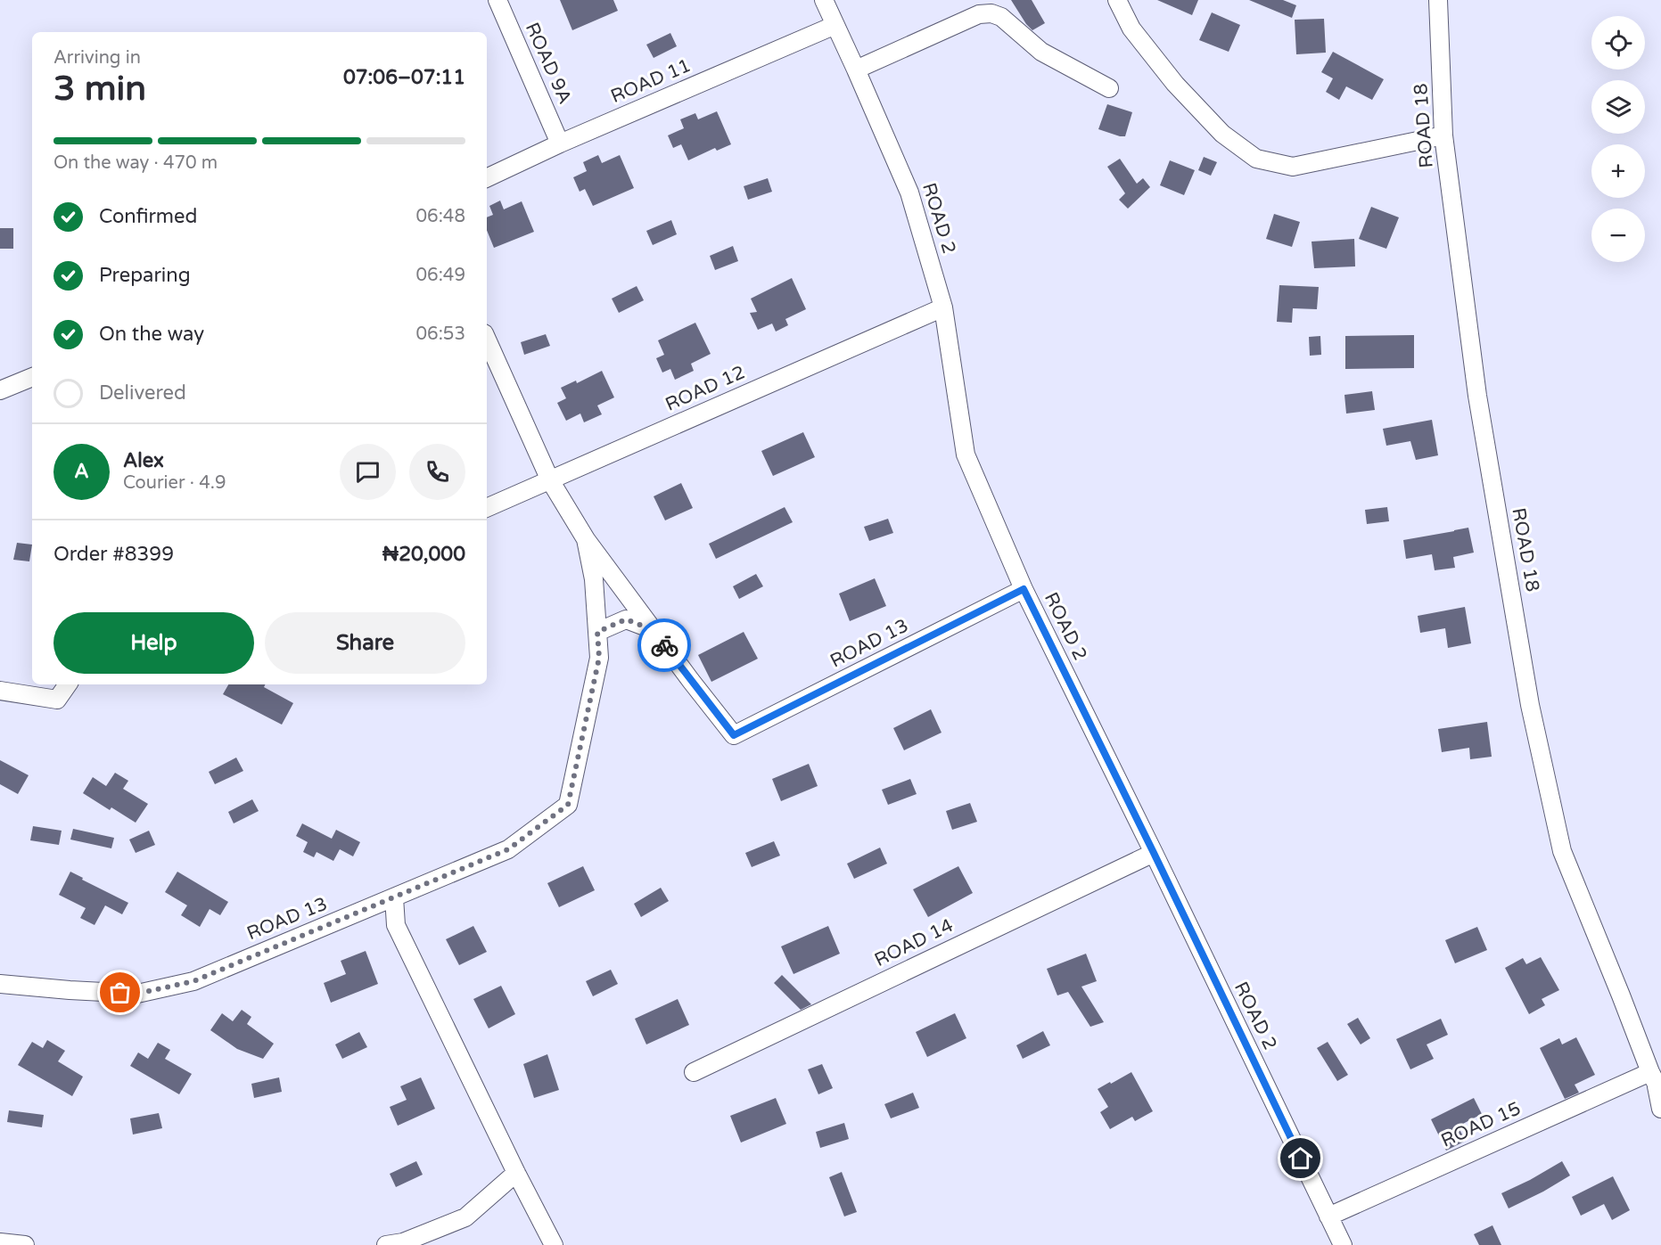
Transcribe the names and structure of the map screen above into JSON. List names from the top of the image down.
{
  "streets": {
    "street": [
      "ROAD 9A",
      "ROAD 11",
      "ROAD 18",
      "ROAD 2",
      "ROAD 12",
      "ROAD 13",
      "ROAD 14",
      "ROAD 15"
    ]
  },
  "crossings": [
    ["ROAD 9A", "ROAD 11"],
    ["ROAD 11", "ROAD 2"],
    ["ROAD 18", "ROAD 15"],
    ["ROAD 2", "ROAD 12"],
    ["ROAD 2", "ROAD 13"],
    ["ROAD 2", "ROAD 14"],
    ["ROAD 2", "ROAD 15"]
  ],
  "page": {
    "map_buttons": ["+", "−"],
    "heading": ["3 min", "Arriving in", "07:06–07:11"],
    "panel": [
      "Alex",
      "Courier · 4.9",
      "Order #8399",
      "₦20,000"
    ],
    "bar": "On the way · 470 m",
    "list": [
      ["Confirmed", "06:48"],
      ["Preparing", "06:49"],
      ["On the way", "06:53"],
      "Delivered"
    ],
    "round": "A",
    "buttons": ["Help", "Share"]
  }
}
